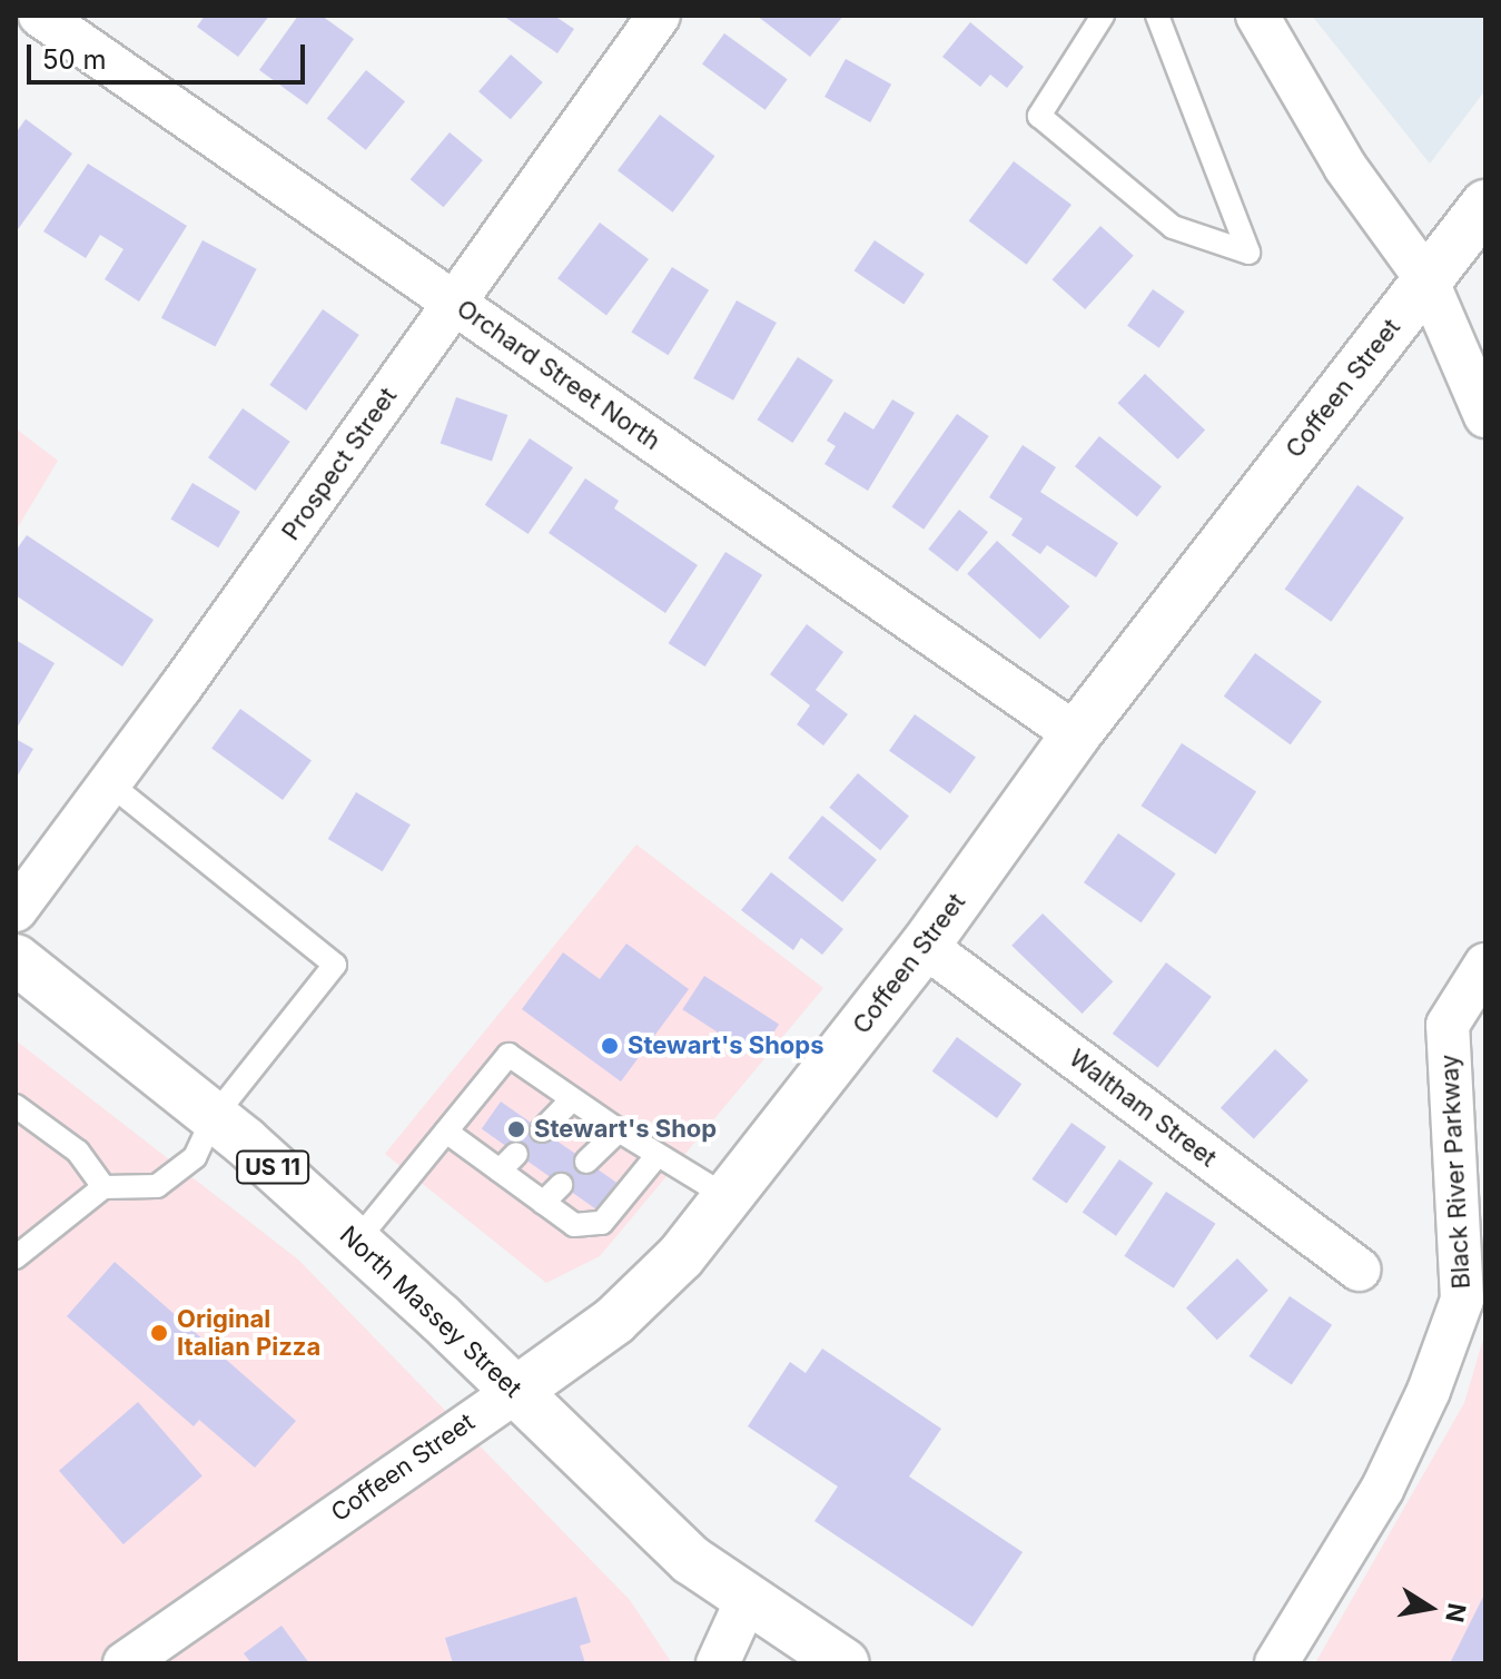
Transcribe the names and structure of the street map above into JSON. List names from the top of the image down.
{
  "streets": {
    "main road": ["Coffeen Street", "US 11", "North Massey Street"],
    "street": [
      "Orchard Street North",
      "Prospect Street",
      "Waltham Street",
      "Black River Parkway"
    ]
  },
  "crossings": [
    ["Orchard Street North", "Coffeen Street"],
    ["Orchard Street North", "Prospect Street"],
    ["Coffeen Street", "Waltham Street"],
    ["Coffeen Street", "North Massey Street"]
  ],
  "places": ["Stewart's Shops", "Stewart's Shop", "Original Italian Pizza"],
  "scale_bar": "50 m",
  "north": "right"
}
